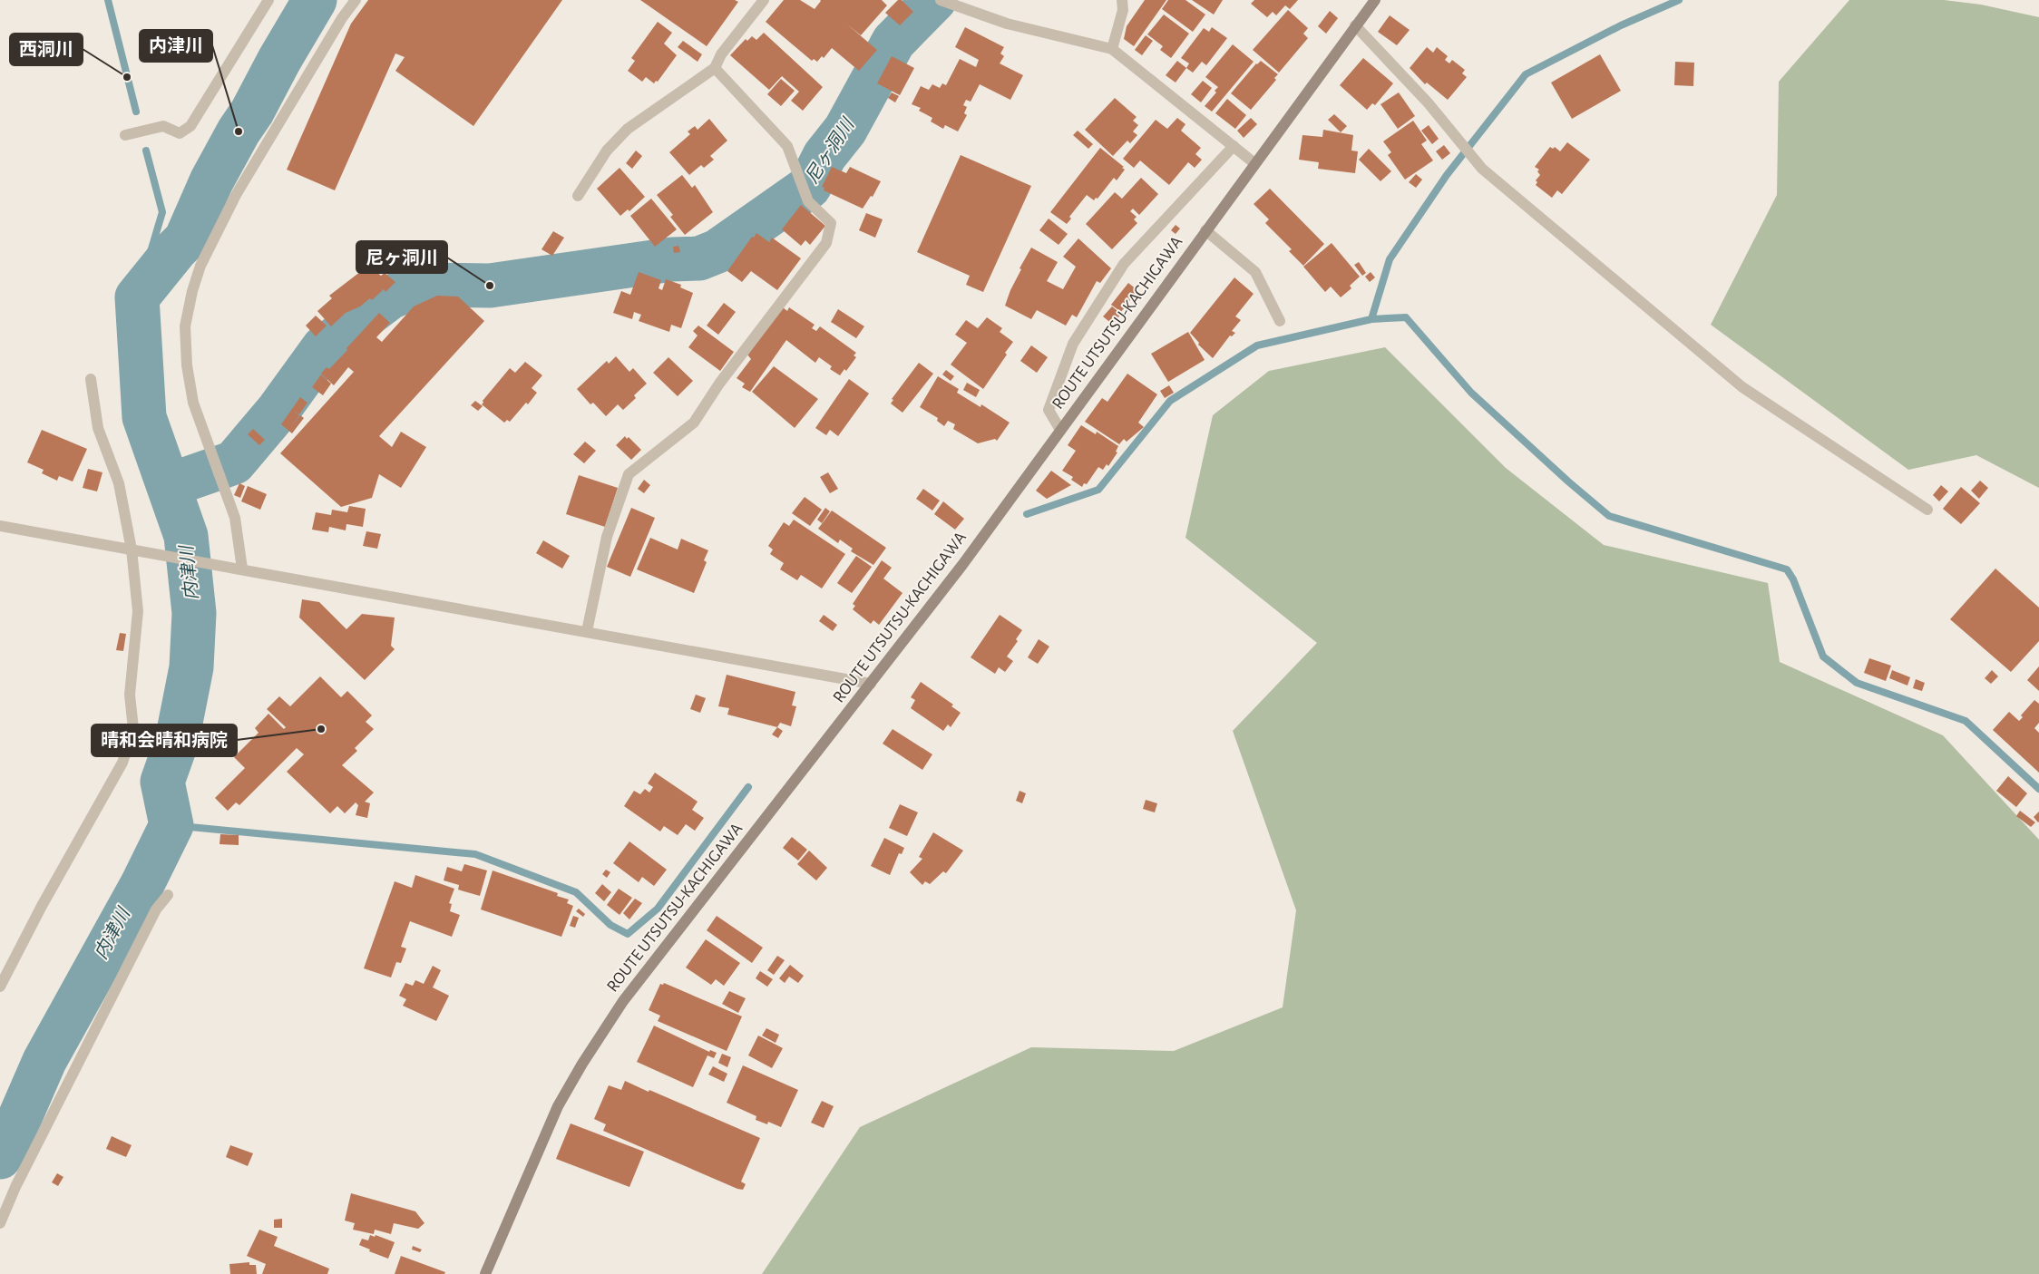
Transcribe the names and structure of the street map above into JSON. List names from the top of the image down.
{
  "streets": {
    "main road": ["ROUTE UTSUTSU-KACHIGAWA"]
  },
  "water": ["尼ヶ洞川", "内津川"],
  "places": [
    "西洞川",
    "内津川",
    "尼ヶ洞川",
    "晴和会晴和病院"
  ]
}
